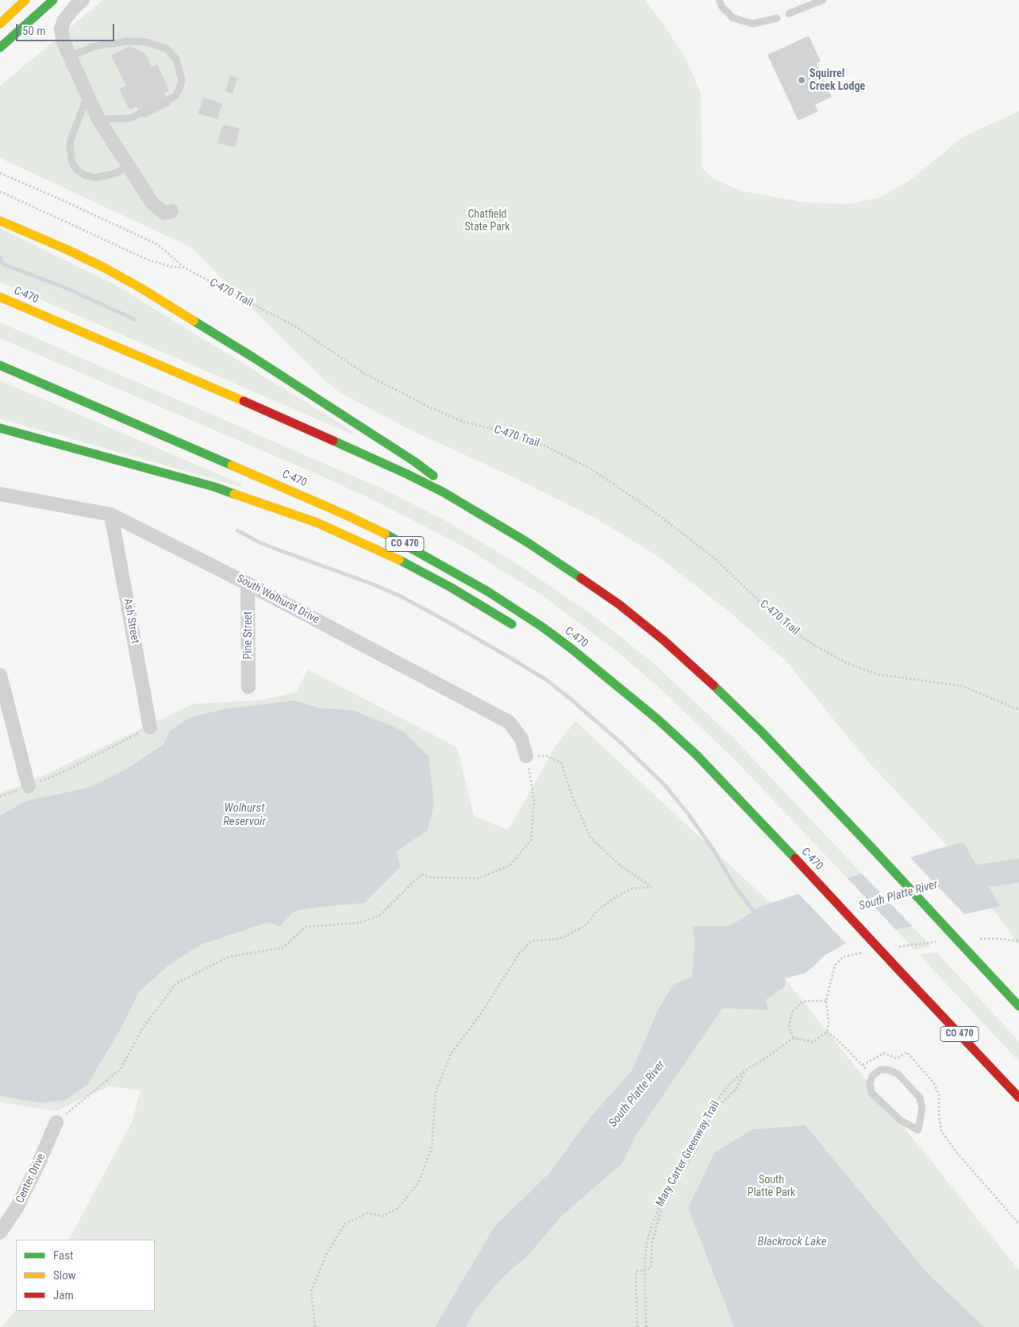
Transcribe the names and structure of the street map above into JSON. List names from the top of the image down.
{
  "streets": {
    "highway": ["C-470", "CO 470"],
    "street": [
      "South Wolhurst Drive",
      "Ash Street",
      "Pine Street",
      "Center Drive"
    ],
    "path": ["C-470 Trail", "Mary Carter Greenway Trail"]
  },
  "crossings": [
    ["South Wolhurst Drive", "Ash Street"],
    ["South Wolhurst Drive", "Pine Street"]
  ],
  "water": ["Wolhurst Reservoir", "South Platte River", "Blackrock Lake"],
  "parks": ["Chatfield State Park", "South Platte Park"],
  "places": ["Squirrel Creek Lodge"],
  "legend": ["Fast", "Slow", "Jam"],
  "scale_bar": "50 m"
}
